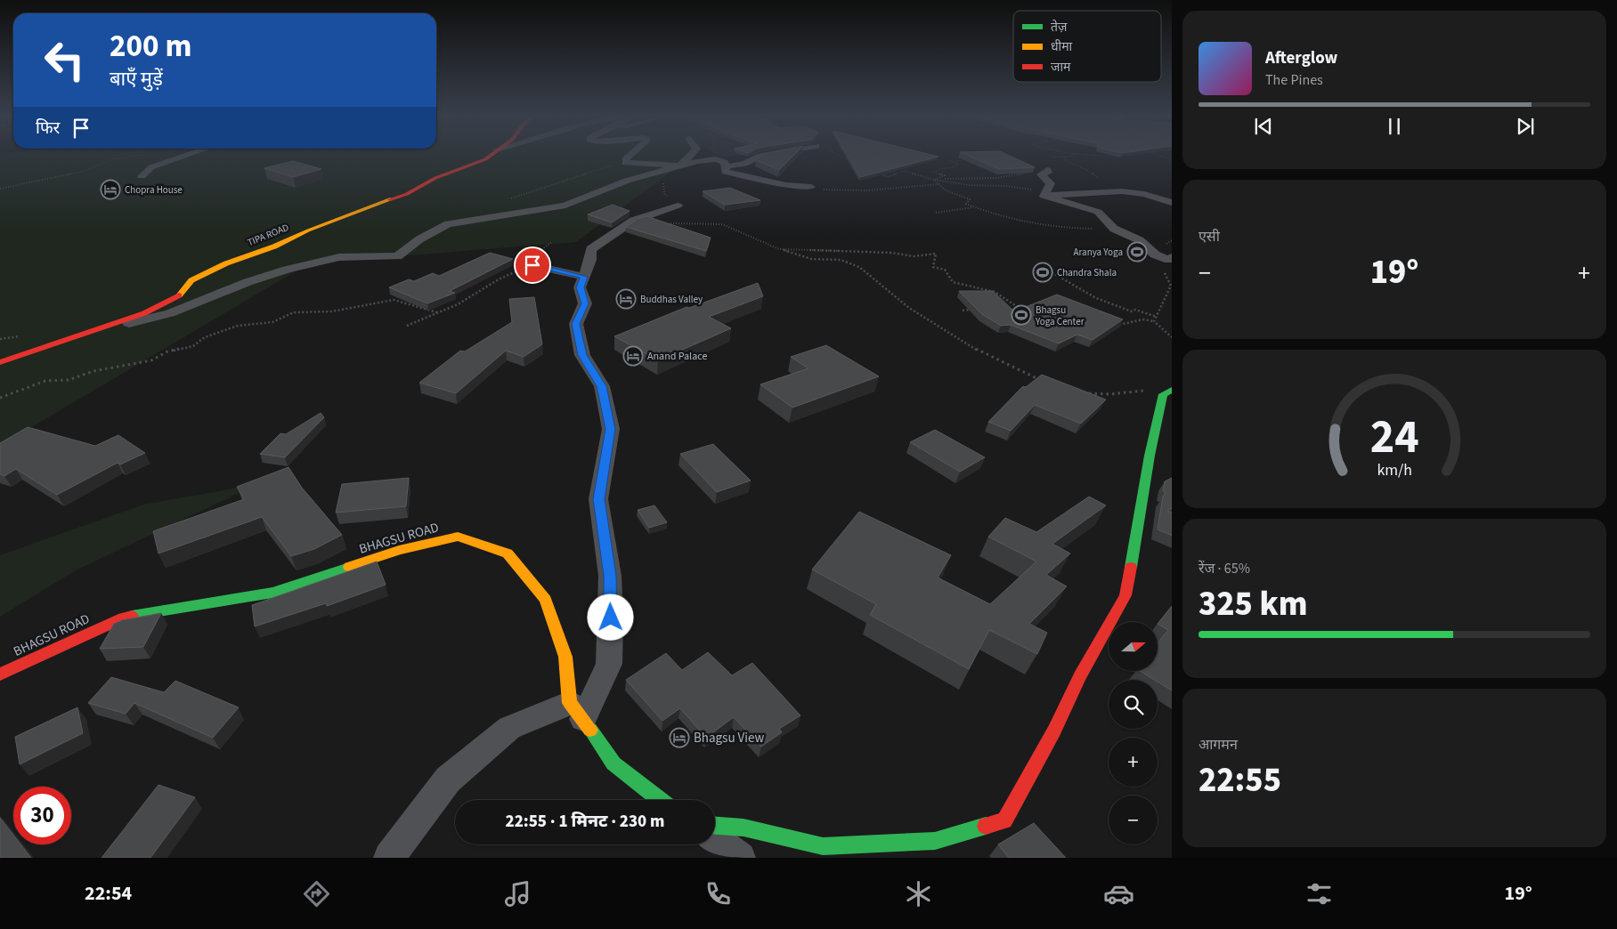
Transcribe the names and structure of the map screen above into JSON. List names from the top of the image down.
{
  "streets": {
    "street": ["TIPA ROAD", "BHAGSU ROAD"]
  },
  "places": {
    "hotel": [
      "Chopra House",
      "Buddhas Valley",
      "Anand Palace",
      "Bhagsu View"
    ],
    "sports": ["Aranya Yoga", "Chandra Shala", "Bhagsu Yoga Center"]
  },
  "legend": ["तेज़", "धीमा", "जाम"],
  "north": "right",
  "page": {
    "turn": ["200 m", "बाएँ मुड़ें"],
    "song": ["Afterglow", "The Pines"],
    "then": "फिर",
    "tile": [
      "एसी",
      ["रेंज · 65%", "325 km"],
      ["आगमन", "22:55"]
    ],
    "heat": ["−", "19°", "+"],
    "map_buttons": ["+", "−"],
    "limit": "30",
    "trip": "22:55 · 1 मिनट · 230 m",
    "tabs": ["22:54", "19°"],
    "gauge": ["24", "km/h"]
  }
}
